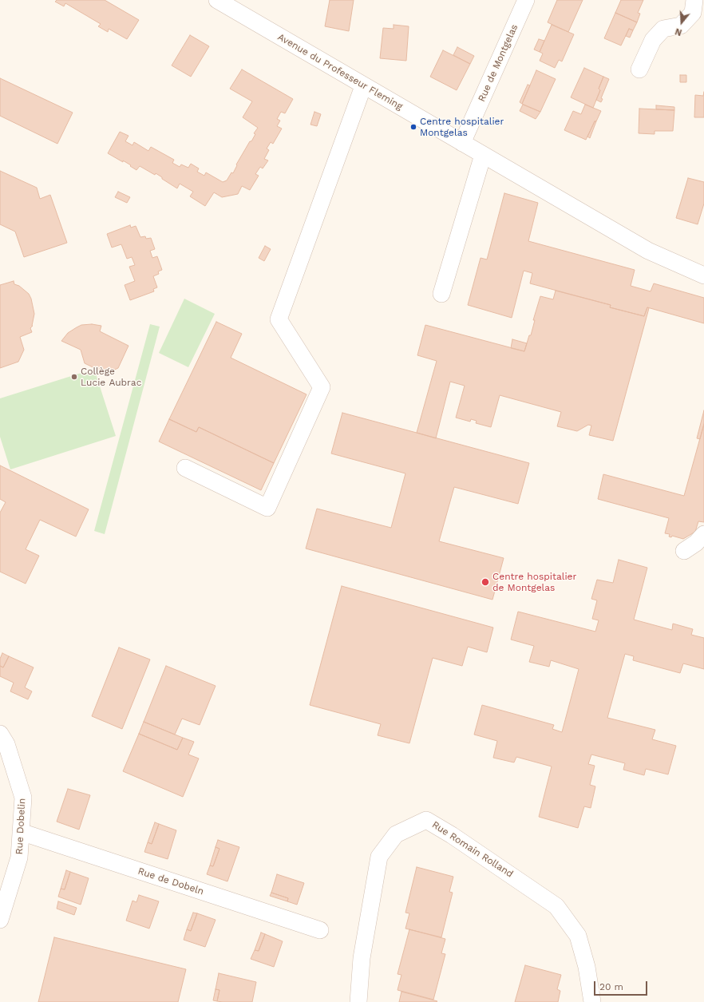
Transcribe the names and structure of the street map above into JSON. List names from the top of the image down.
{
  "streets": {
    "street": [
      "Rue de Montgelas",
      "Avenue du Professeur Fleming",
      "Rue Dobelin",
      "Rue Romain Rolland",
      "Rue de Dobeln"
    ]
  },
  "crossings": [
    ["Rue de Montgelas", "Avenue du Professeur Fleming"],
    ["Rue Dobelin", "Rue de Dobeln"]
  ],
  "places": ["Centre hospitalier Montgelas", "Collège Lucie Aubrac", "Centre hospitalier de Montgelas"],
  "scale_bar": "20 m",
  "north": "bottom"
}
